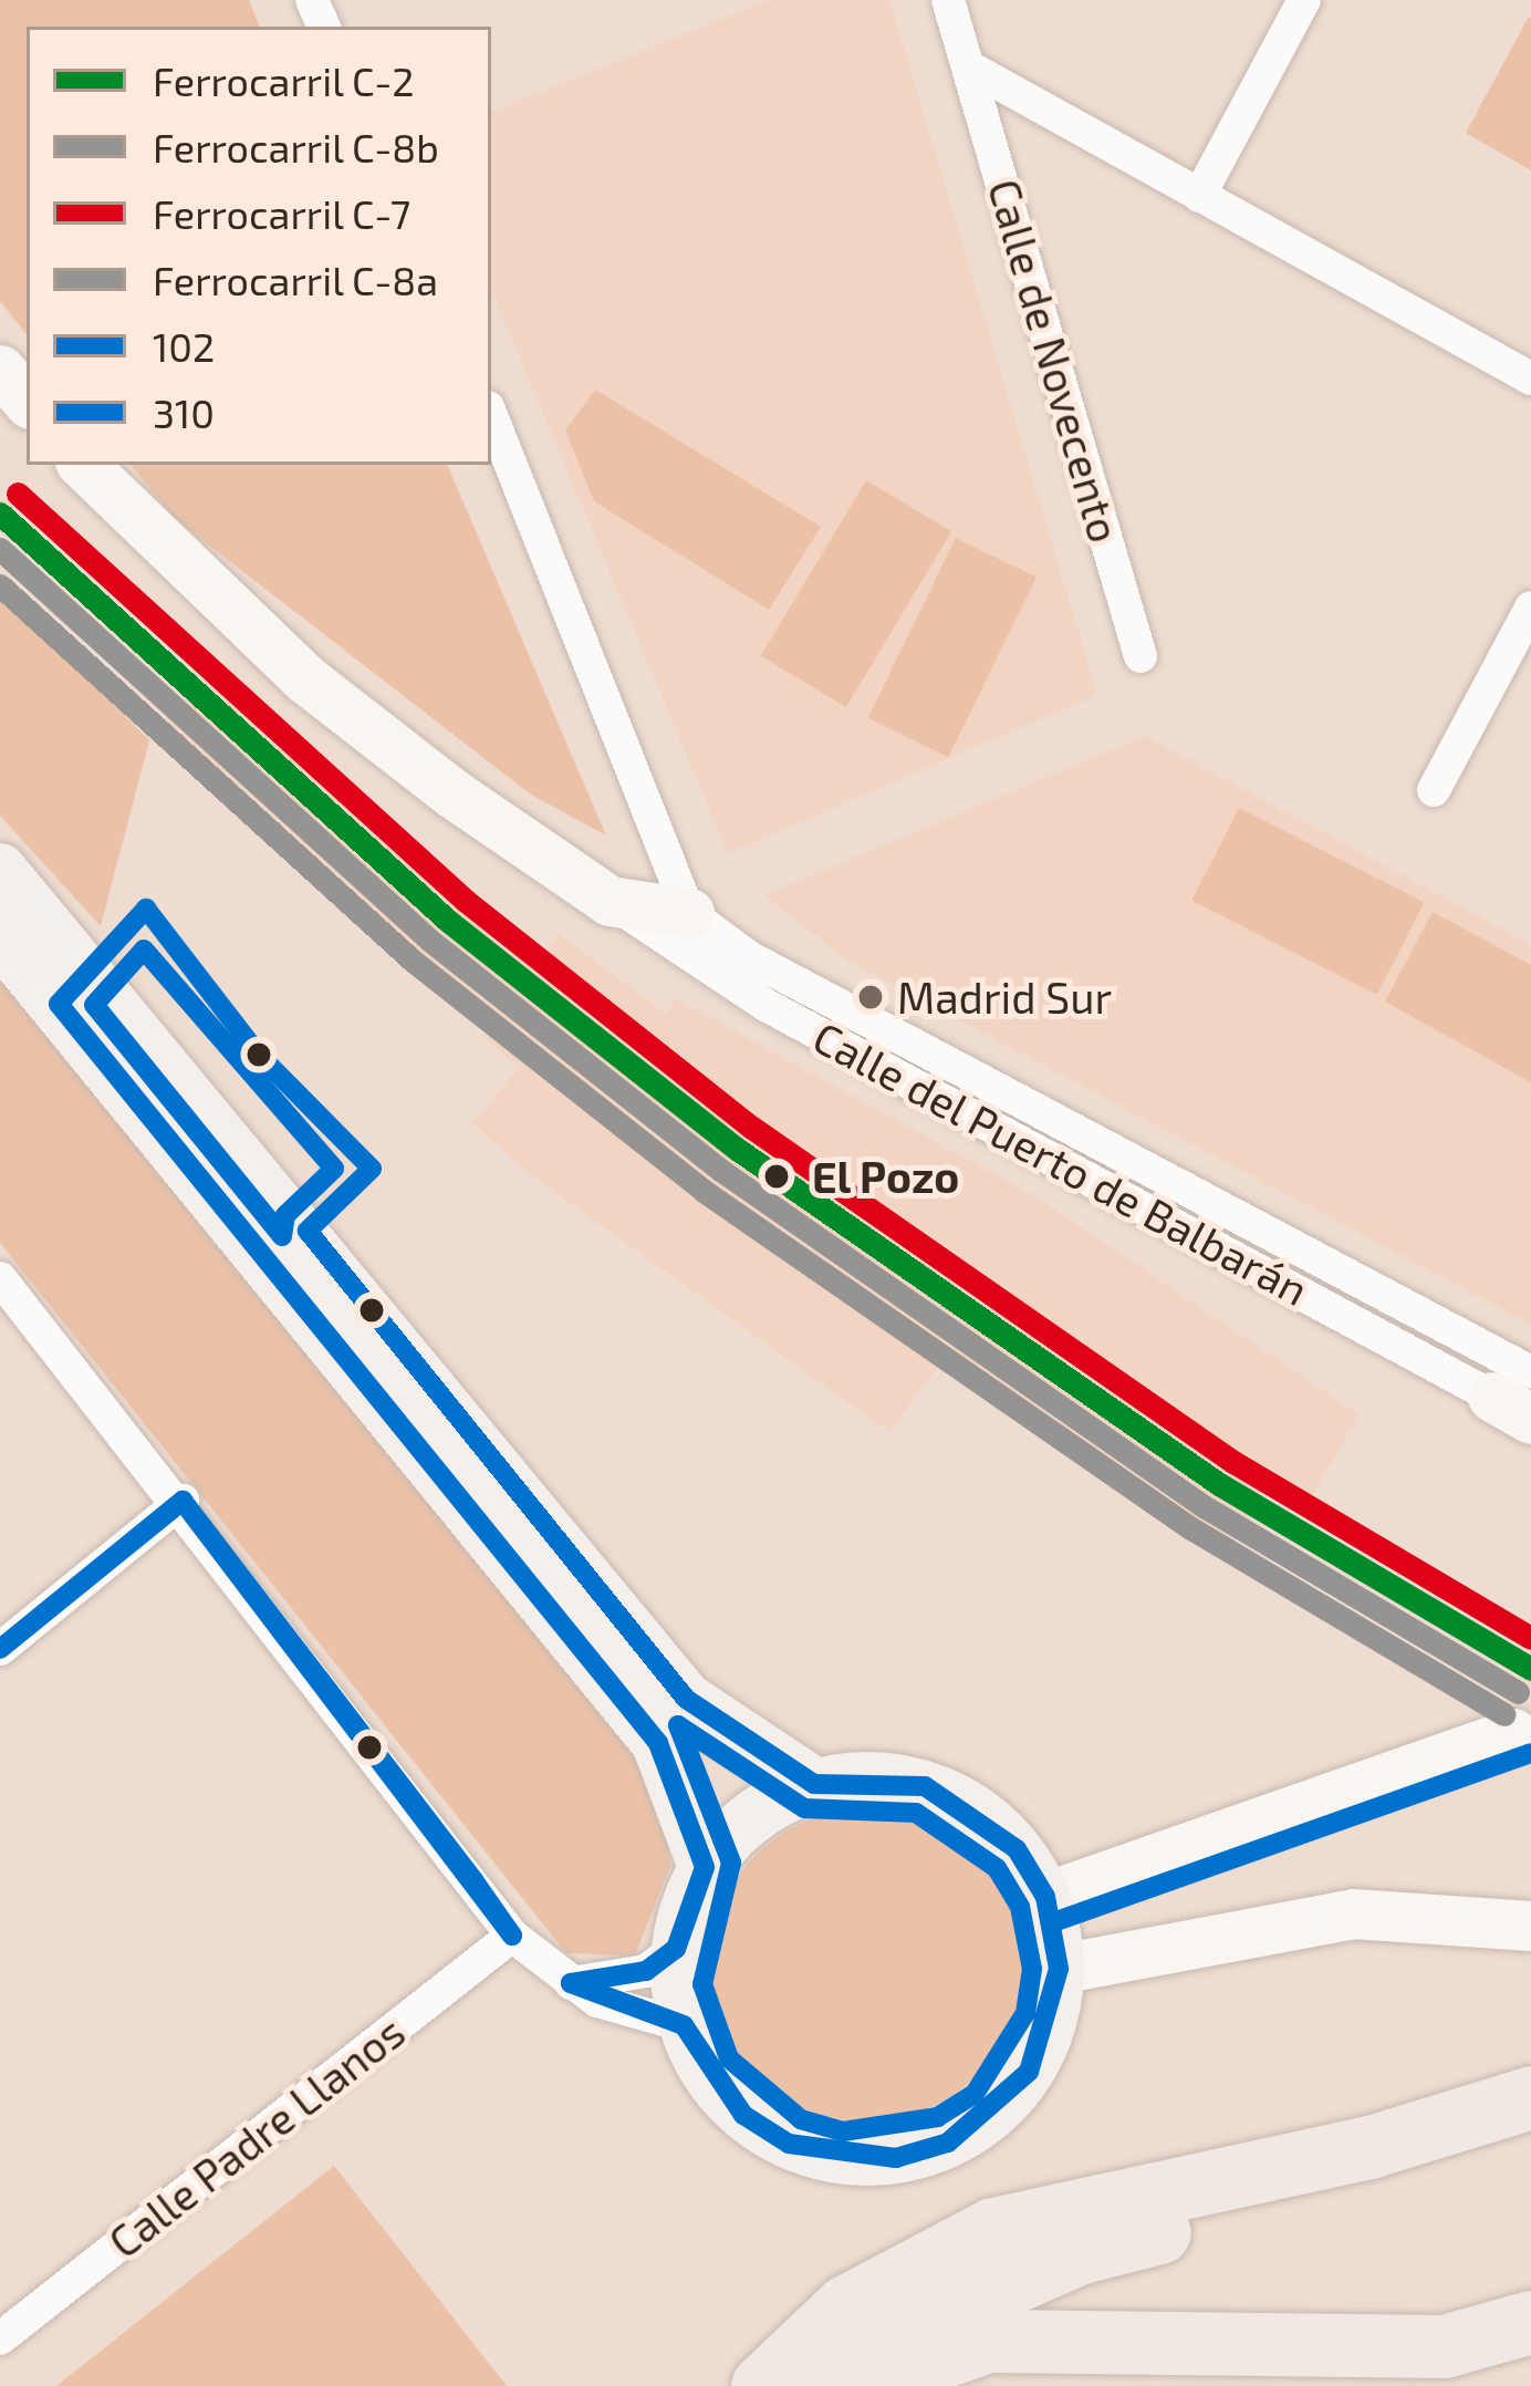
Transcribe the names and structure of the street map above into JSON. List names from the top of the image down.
{
  "streets": {
    "street": ["Calle de Novecento", "Calle del Puerto de Balbarán", "Calle Padre Llanos"]
  },
  "places": ["Madrid Sur", "El Pozo"],
  "lines": [
    "rail line C-7",
    "rail line C-2",
    "rail line C-8b",
    "rail line C-8a",
    "transit line 102",
    "transit line 310"
  ],
  "legend": [
    "Ferrocarril C-2",
    "Ferrocarril C-8b",
    "Ferrocarril C-7",
    "Ferrocarril C-8a",
    "102",
    "310"
  ]
}
